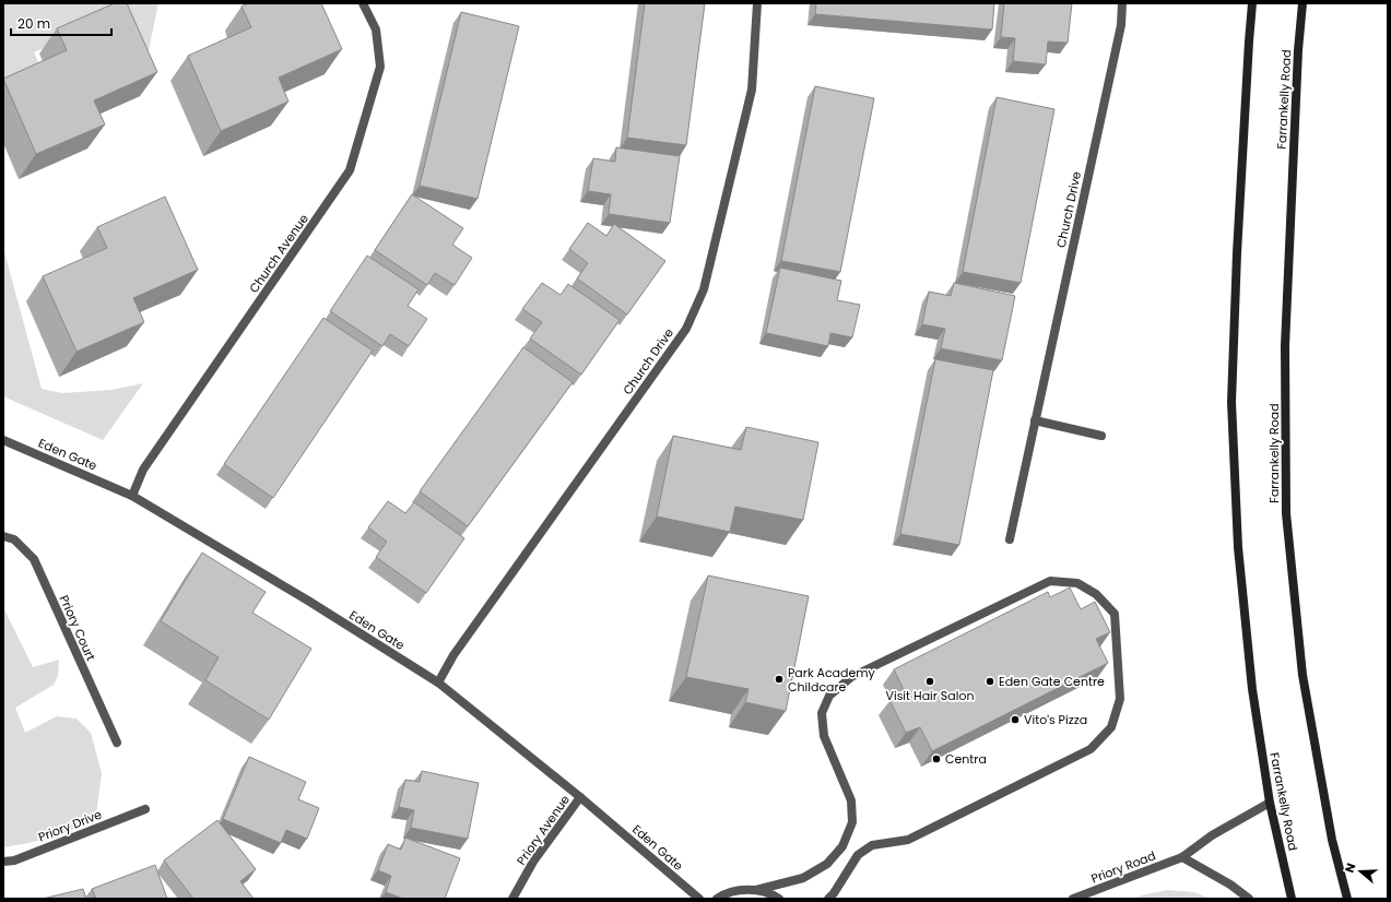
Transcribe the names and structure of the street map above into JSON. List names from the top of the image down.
{
  "streets": {
    "main road": ["Farrankelly Road"],
    "street": [
      "Church Drive",
      "Church Avenue",
      "Eden Gate",
      "Priory Court",
      "Priory Drive",
      "Priory Avenue",
      "Priory Road"
    ]
  },
  "crossings": [
    ["Farrankelly Road", "Priory Road"],
    ["Church Drive", "Eden Gate"],
    ["Church Avenue", "Eden Gate"],
    ["Eden Gate", "Priory Avenue"]
  ],
  "places": [
    "Park Academy Childcare",
    "Visit Hair Salon",
    "Eden Gate Centre",
    "Vito's Pizza",
    "Centra"
  ],
  "scale_bar": "20 m",
  "north": "left"
}
